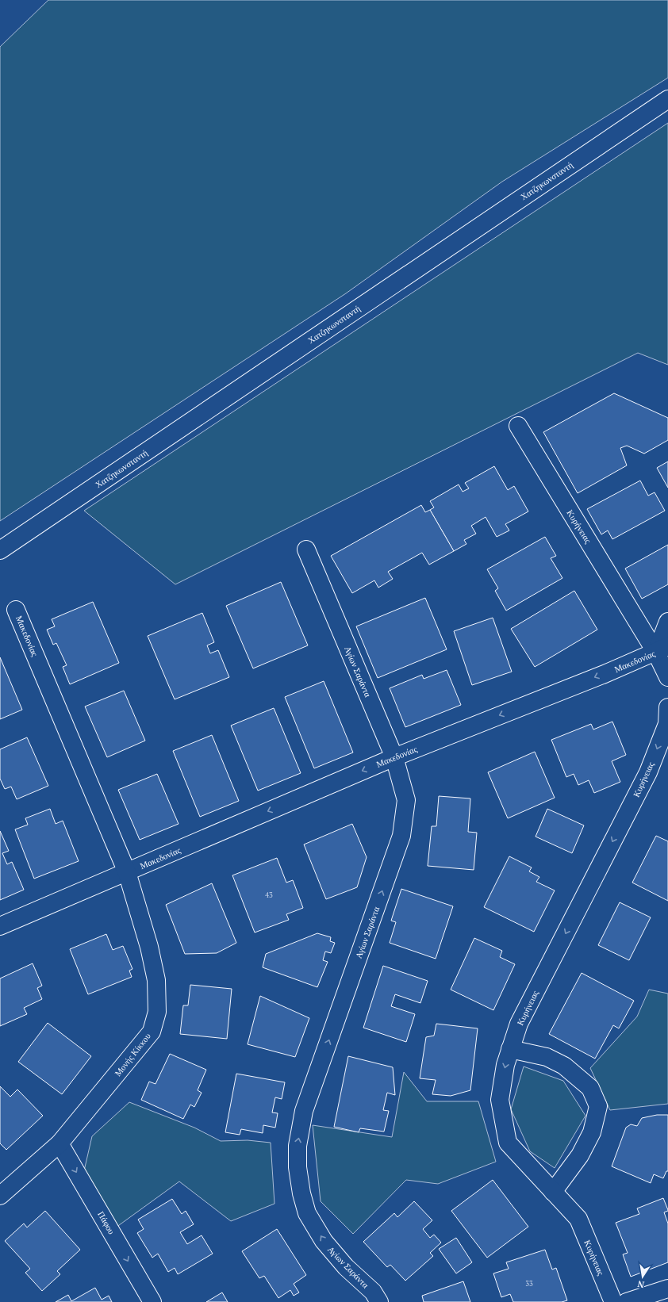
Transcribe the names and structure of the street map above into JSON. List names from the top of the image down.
{
  "streets": {
    "street": [
      "Χατζηκωνσταντή",
      "Κυρήνειας",
      "Μακεδονίας",
      "Αγίων Σαράντα",
      "Μονής Κίκκου",
      "Πάφου"
    ]
  },
  "crossings": [
    ["Κυρήνειας", "Μακεδονίας"],
    ["Μακεδονίας", "Αγίων Σαράντα"],
    ["Μακεδονίας", "Μονής Κίκκου"],
    ["Μονής Κίκκου", "Πάφου"]
  ],
  "one_way": [
    "Κυρήνειας",
    "Μακεδονίας",
    "Αγίων Σαράντα",
    "Πάφου"
  ],
  "house_numbers": ["43", "33"],
  "north": "bottom"
}
